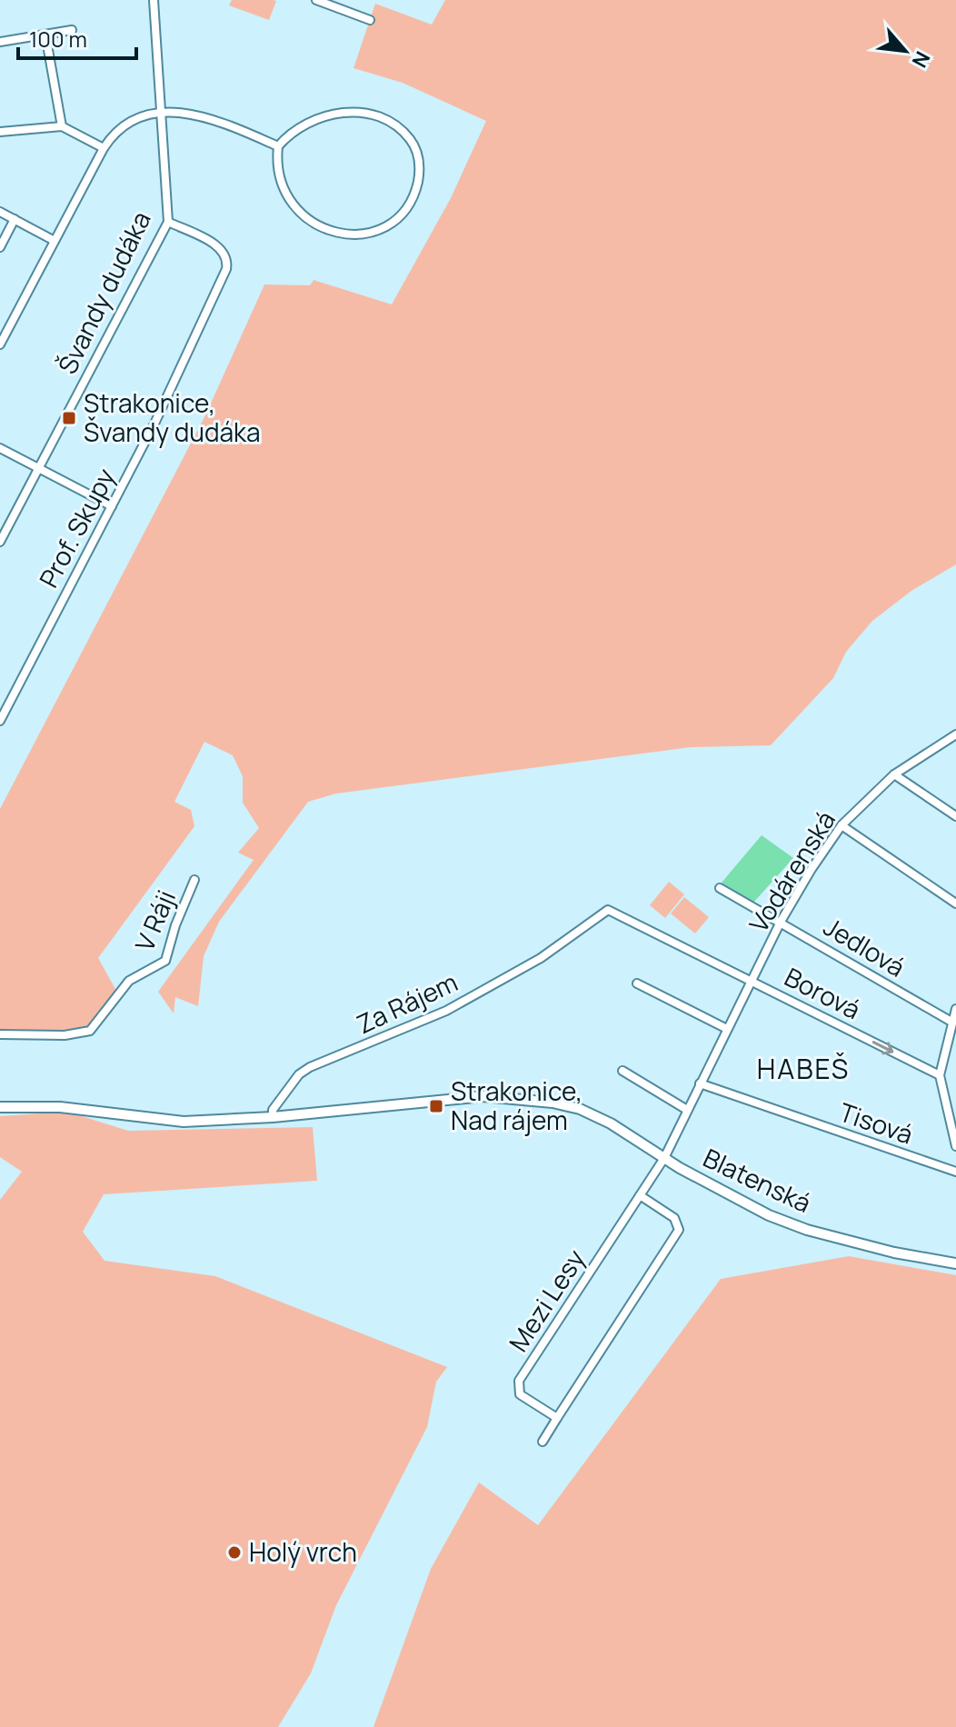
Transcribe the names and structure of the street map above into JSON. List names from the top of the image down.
{
  "streets": {
    "street": [
      "Švandy dudáka",
      "Prof. Skupy",
      "Vodárenská",
      "V Ráji",
      "Jedlová",
      "Borová",
      "Za Rájem",
      "Tisová",
      "Blatenská",
      "Mezi Lesy"
    ]
  },
  "crossings": [
    ["Švandy dudáka", "Prof. Skupy"],
    ["Vodárenská", "Jedlová"],
    ["Vodárenská", "Borová"],
    ["Vodárenská", "Tisová"],
    ["Vodárenská", "Blatenská"],
    ["Vodárenská", "Mezi Lesy"],
    ["Borová", "Za Rájem"],
    ["Za Rájem", "Blatenská"],
    ["Blatenská", "Mezi Lesy"]
  ],
  "one_way": ["Borová"],
  "districts": ["HABEŠ"],
  "places": {
    "transit": ["Strakonice, Švandy dudáka", "Strakonice, Nad rájem"],
    "other": ["Holý vrch"]
  },
  "scale_bar": "100 m",
  "north": "bottom right"
}
